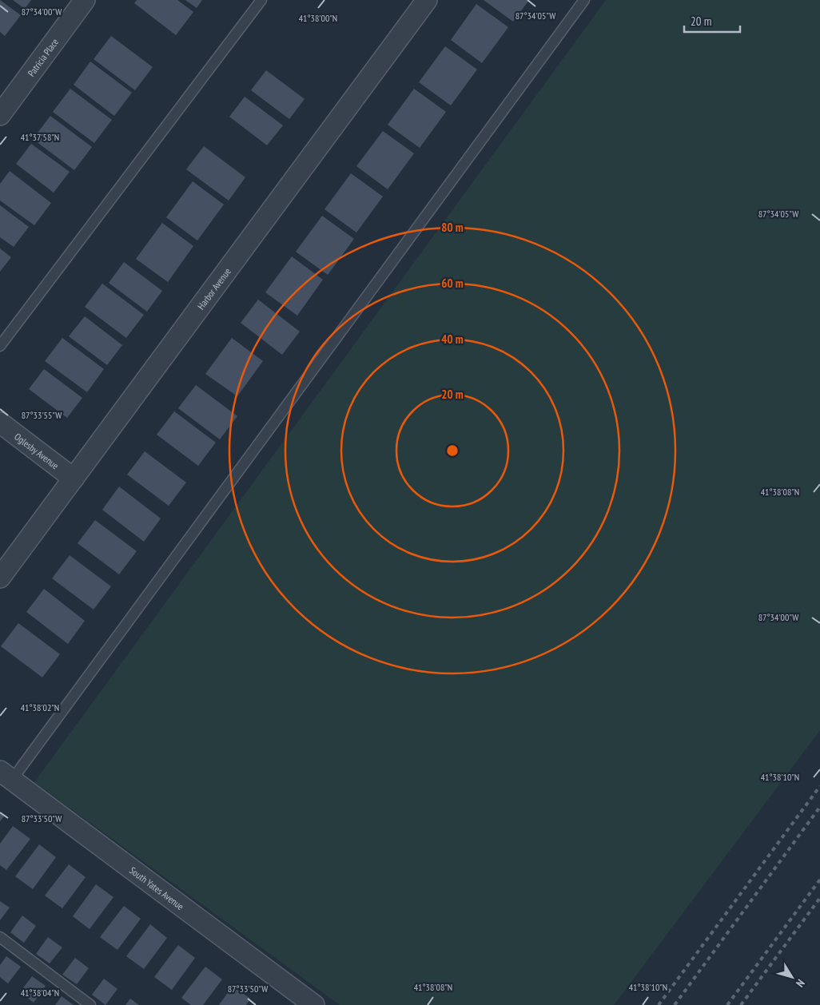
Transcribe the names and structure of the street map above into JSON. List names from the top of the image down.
{
  "streets": {
    "street": [
      "Patricia Place",
      "Harbor Avenue",
      "Oglesby Avenue",
      "South Yates Avenue"
    ]
  },
  "crossings": [
    ["Harbor Avenue", "Oglesby Avenue"]
  ],
  "scale_bar": "20 m",
  "north": "bottom right",
  "coordinates": [
    "87°34'00\"W",
    "87°34'05\"W",
    "41°38'00\"N",
    "41°37'58\"N",
    "87°33'55\"W",
    "41°38'08\"N",
    "41°38'02\"N",
    "41°38'10\"N",
    "87°33'50\"W",
    "41°38'04\"N"
  ],
  "rings": [
    "80 m",
    "60 m",
    "40 m",
    "20 m"
  ]
}
